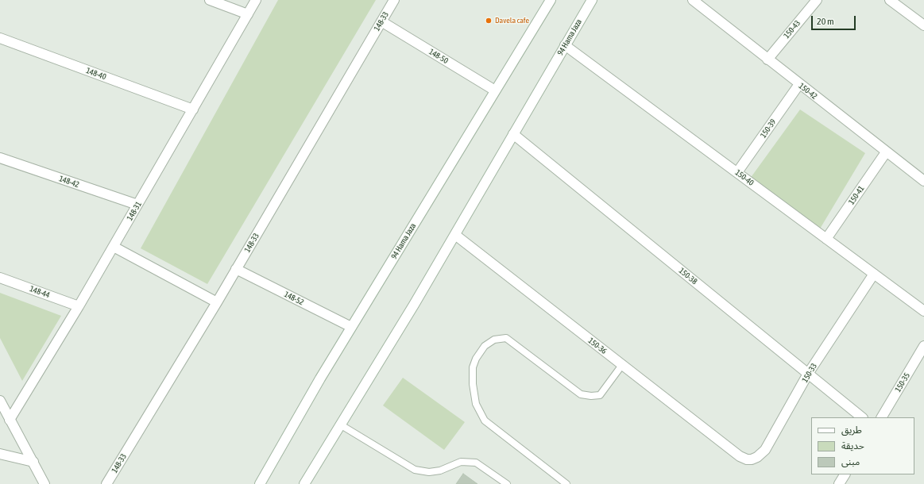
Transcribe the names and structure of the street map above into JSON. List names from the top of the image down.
{
  "streets": {
    "street": [
      "148-33",
      "150-43",
      "94 Hama Jaza",
      "148-50",
      "148-40",
      "150-42",
      "150-39",
      "150-40",
      "148-42",
      "150-41",
      "148-31",
      "150-38",
      "148-44",
      "148-52",
      "150-36",
      "150-33",
      "150-35"
    ]
  },
  "crossings": [
    ["148-33", "148-50"],
    ["148-33", "148-52"],
    ["150-43", "150-42"],
    ["94 Hama Jaza", "148-50"],
    ["94 Hama Jaza", "150-40"],
    ["94 Hama Jaza", "150-38"],
    ["94 Hama Jaza", "148-52"],
    ["94 Hama Jaza", "150-36"],
    ["148-40", "148-31"],
    ["150-42", "150-39"],
    ["150-42", "150-41"],
    ["150-39", "150-40"],
    ["150-40", "150-41"],
    ["150-40", "150-33"],
    ["148-42", "148-31"],
    ["148-31", "148-44"],
    ["150-38", "150-33"],
    ["150-36", "150-33"]
  ],
  "places": ["Davela cafe"],
  "legend": ["طريق", "حديقة", "مبنى"],
  "scale_bar": "20 m"
}
